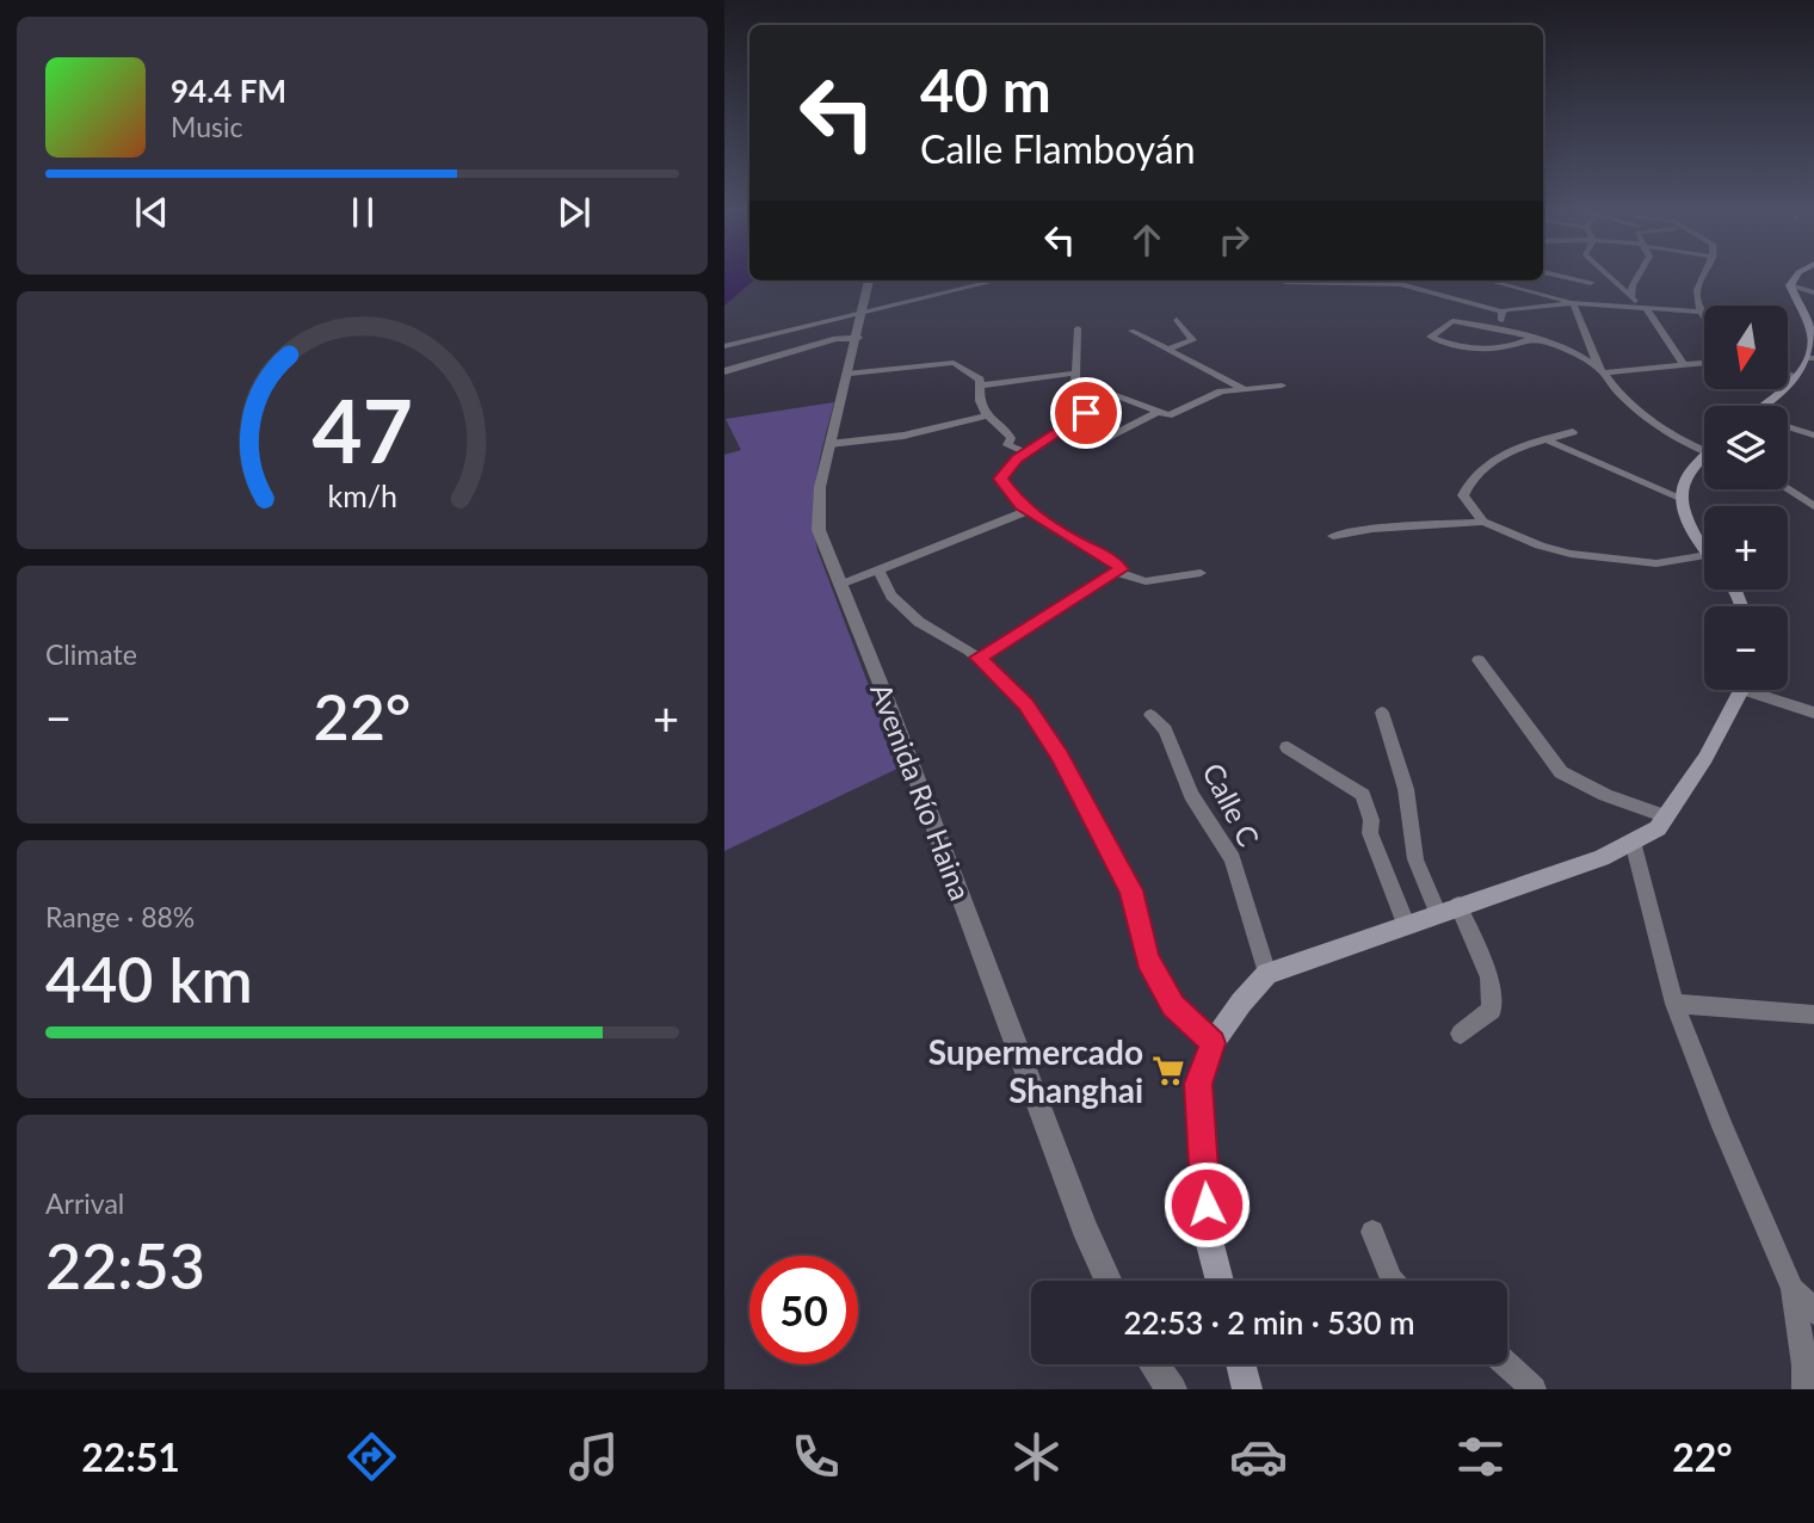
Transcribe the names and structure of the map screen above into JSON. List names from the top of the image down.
{
  "streets": {
    "street": ["Avenida Río Haina", "Calle C"]
  },
  "places": {
    "supermarket": ["Supermercado Shanghai"]
  },
  "north": "bottom",
  "page": {
    "turn": ["40 m", "Calle Flamboyán"],
    "song": ["94.4 FM", "Music"],
    "map_buttons": ["+", "−"],
    "tile": [
      "Climate",
      ["Range · 88%", "440 km"],
      ["Arrival", "22:53"]
    ],
    "heat": ["−", "22°", "+"],
    "limit": "50",
    "trip": "22:53 · 2 min · 530 m",
    "tabs": ["22:51", "22°"],
    "gauge": ["47", "km/h"]
  }
}
